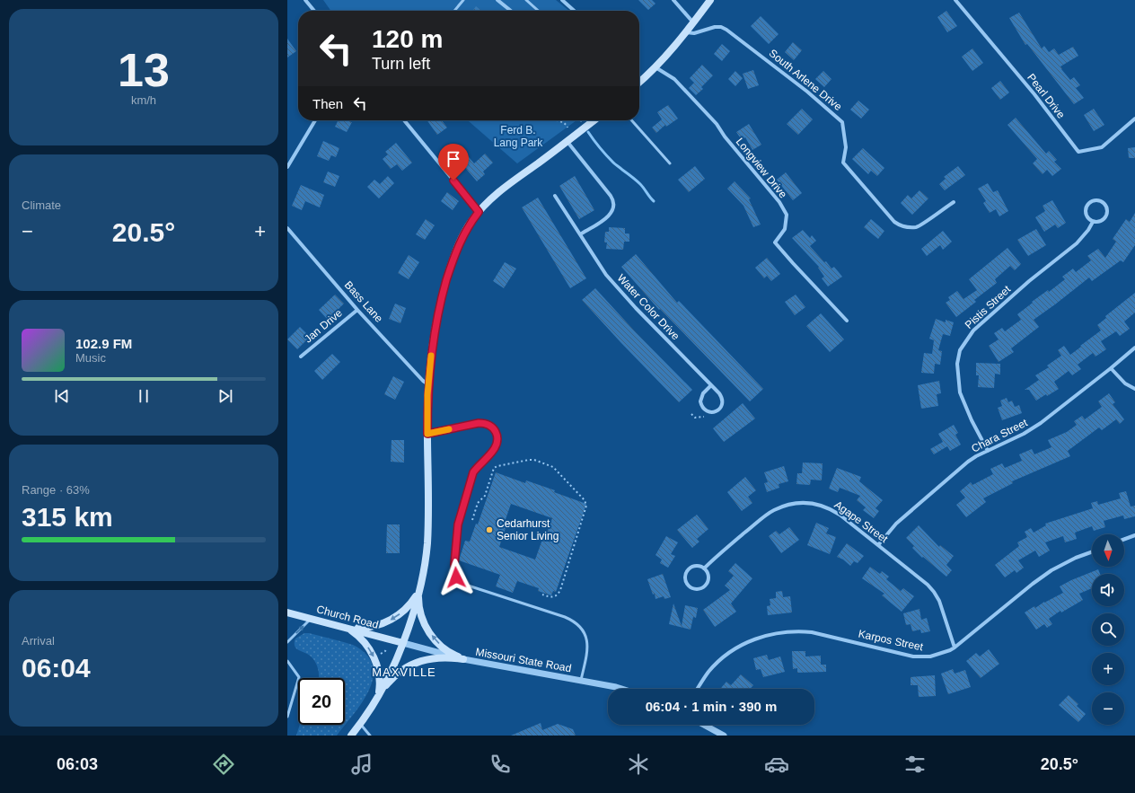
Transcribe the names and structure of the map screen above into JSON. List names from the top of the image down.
{
  "streets": {
    "main road": ["Church Road"],
    "street": [
      "South Arlene Drive",
      "Pearl Drive",
      "Longview Drive",
      "Bass Lane",
      "Water Color Drive",
      "Pistis Street",
      "Jan Drive",
      "Chara Street",
      "Agape Street",
      "Karpos Street",
      "Missouri State Road"
    ]
  },
  "crossings": [
    ["Bass Lane", "Jan Drive"],
    ["Pistis Street", "Chara Street"],
    ["Chara Street", "Agape Street"],
    ["Agape Street", "Karpos Street"],
    ["Church Road", "Missouri State Road"]
  ],
  "districts": ["MAXVILLE"],
  "parks": ["Ferd B. Lang Park"],
  "places": ["Cedarhurst Senior Living"],
  "north": "bottom",
  "page": {
    "tile": [
      ["13", "km/h"],
      "Climate",
      ["Range · 63%", "315 km"],
      ["Arrival", "06:04"]
    ],
    "turn": ["120 m", "Turn left"],
    "then": "Then",
    "heat": ["−", "20.5°", "+"],
    "song": ["102.9 FM", "Music"],
    "map_buttons": ["+", "−"],
    "limit": "20",
    "trip": "06:04 · 1 min · 390 m",
    "tabs": ["06:03", "20.5°"]
  }
}
